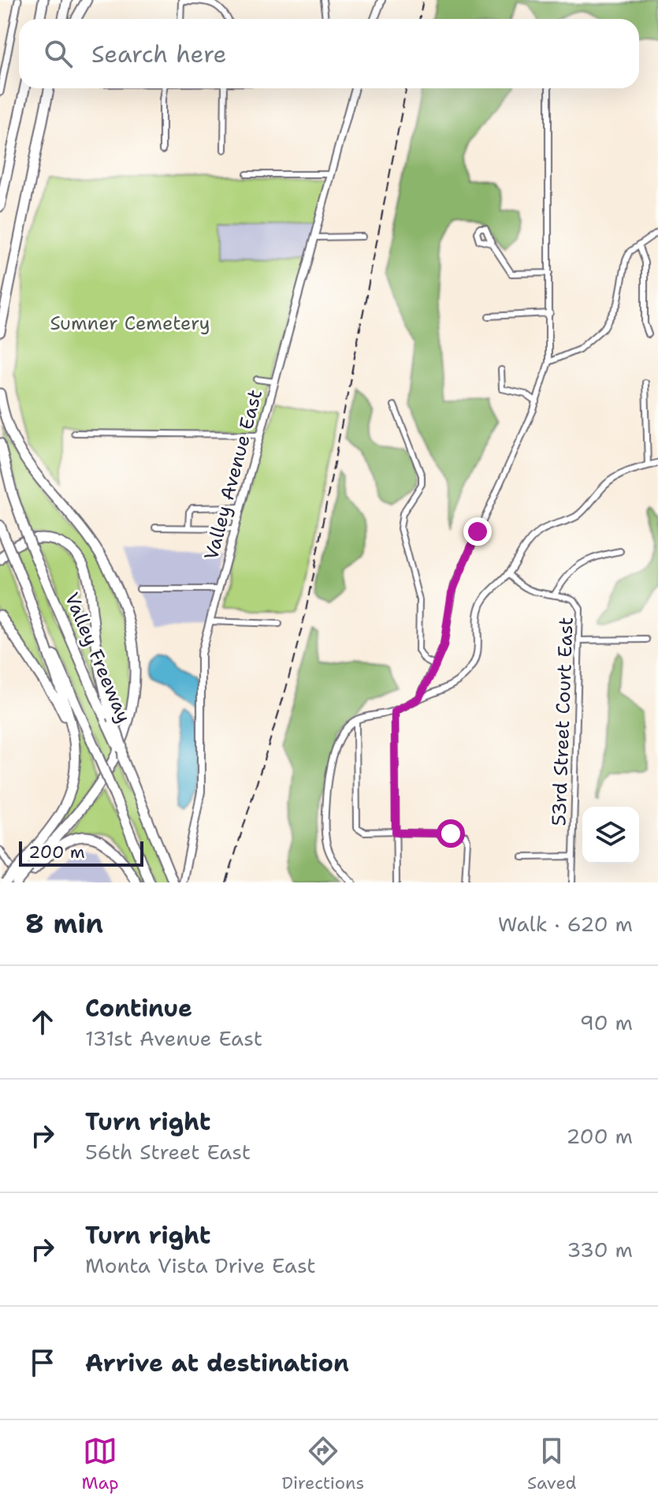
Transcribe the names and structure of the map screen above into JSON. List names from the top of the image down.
{
  "streets": {
    "highway": ["Valley Freeway"],
    "main road": ["Valley Avenue East"],
    "street": ["53rd Street Court East"]
  },
  "parks": ["Sumner Cemetery"],
  "scale_bar": "200 m",
  "page": {
    "search": "Search here",
    "scale": "200 m",
    "heading": ["8 min", "Walk · 620 m"],
    "list": [
      ["Continue", "131st Avenue East", "90 m"],
      ["Turn right", "56th Street East", "200 m"],
      ["Turn right", "Monta Vista Drive East", "330 m"],
      "Arrive at destination"
    ],
    "nav": ["Map", "Directions", "Saved"]
  }
}
